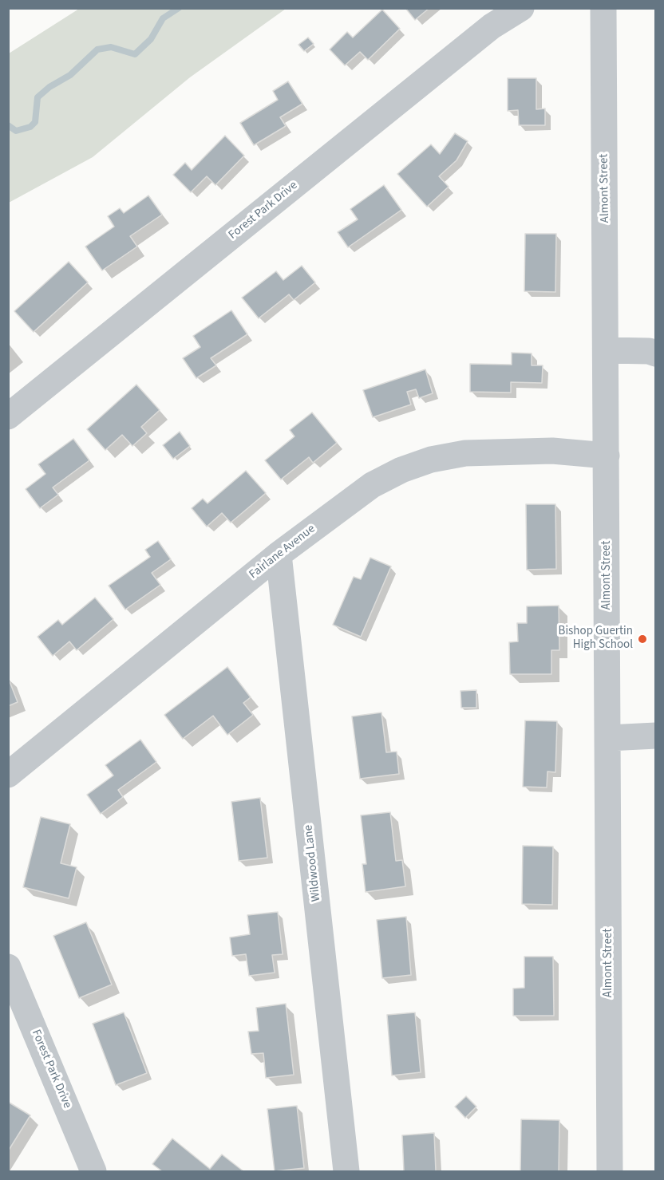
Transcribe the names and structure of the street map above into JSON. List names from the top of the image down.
{
  "streets": {
    "street": [
      "Almont Street",
      "Forest Park Drive",
      "Fairlane Avenue",
      "Wildwood Lane"
    ]
  },
  "crossings": [
    ["Almont Street", "Fairlane Avenue"],
    ["Fairlane Avenue", "Wildwood Lane"]
  ],
  "places": ["Bishop Guertin High School"]
}
